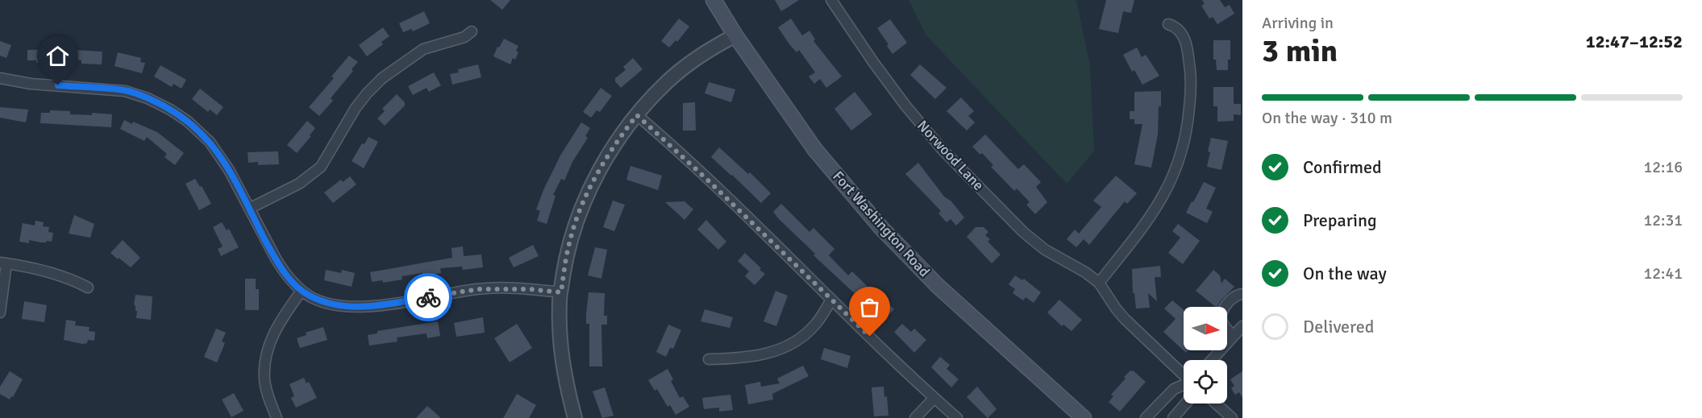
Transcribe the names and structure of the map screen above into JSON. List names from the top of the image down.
{
  "streets": {
    "main road": ["Fort Washington Road"],
    "street": ["Norwood Lane"]
  },
  "north": "right",
  "page": {
    "heading": ["3 min", "Arriving in", "12:47–12:52"],
    "bar": "On the way · 310 m",
    "list": [
      ["Confirmed", "12:16"],
      ["Preparing", "12:31"],
      ["On the way", "12:41"],
      "Delivered"
    ]
  }
}
